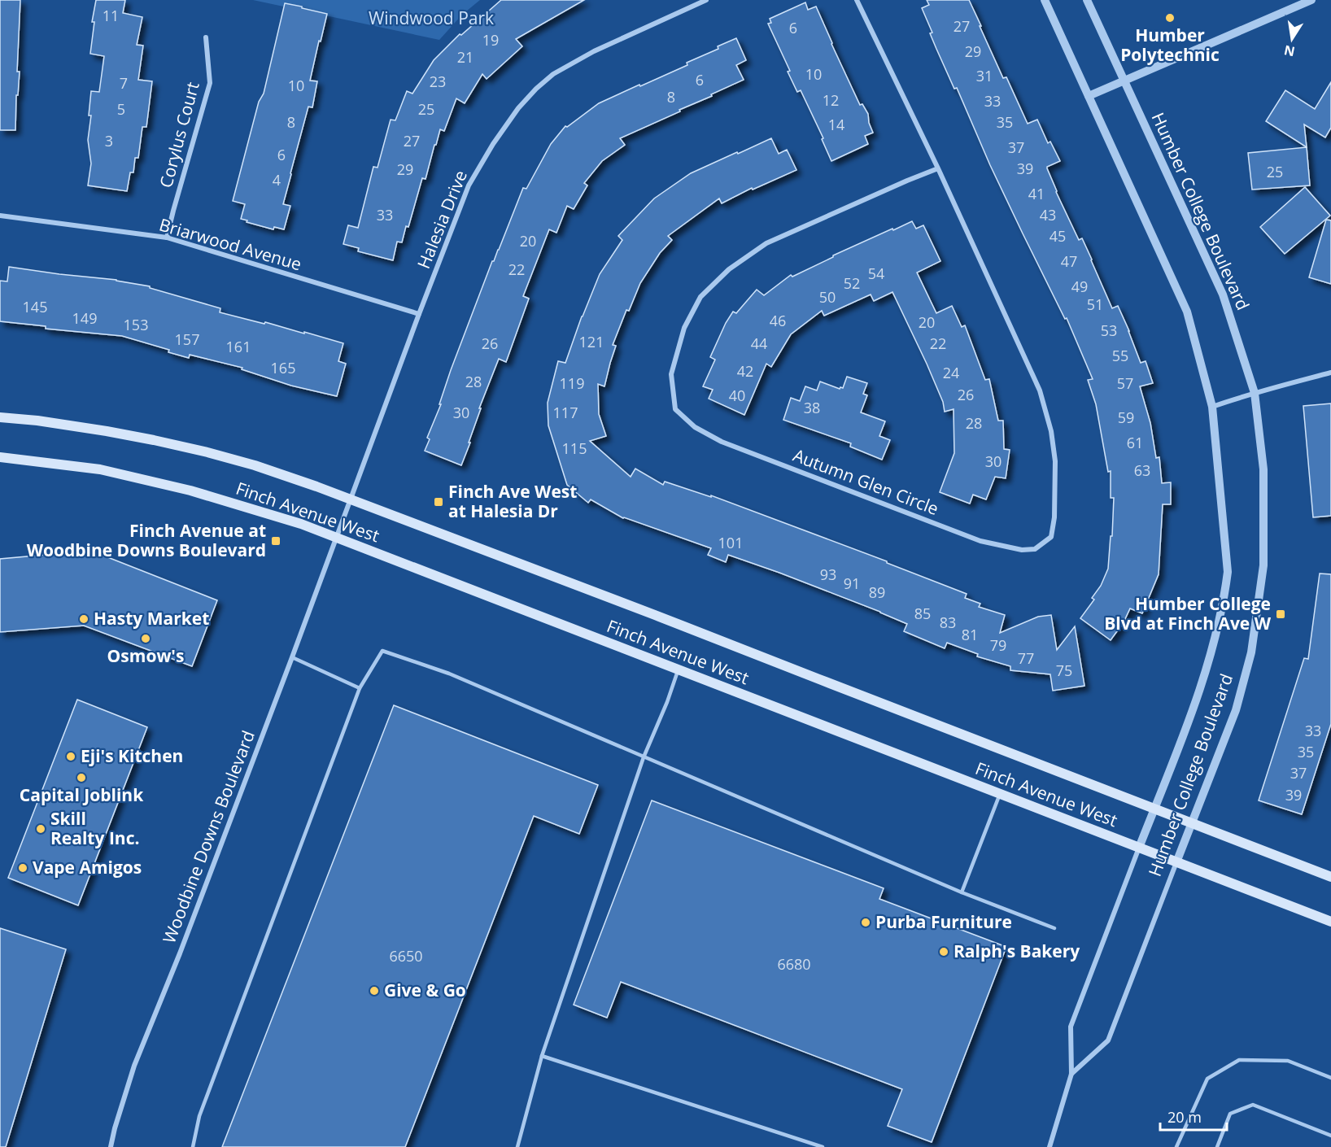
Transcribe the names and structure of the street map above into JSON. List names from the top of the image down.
{
  "streets": {
    "main road": ["Finch Avenue West"],
    "street": [
      "Corylus Court",
      "Humber College Boulevard",
      "Halesia Drive",
      "Briarwood Avenue",
      "Autumn Glen Circle",
      "Woodbine Downs Boulevard"
    ]
  },
  "crossings": [
    ["Corylus Court", "Briarwood Avenue"],
    ["Humber College Boulevard", "Finch Avenue West"],
    ["Halesia Drive", "Briarwood Avenue"],
    ["Halesia Drive", "Finch Avenue West"],
    ["Halesia Drive", "Woodbine Downs Boulevard"],
    ["Finch Avenue West", "Woodbine Downs Boulevard"]
  ],
  "parks": ["Windwood Park"],
  "places": {
    "other": [
      "Humber Polytechnic",
      "Hasty Market",
      "Osmow's",
      "Eji's Kitchen",
      "Capital Joblink",
      "Skill Realty Inc.",
      "Vape Amigos",
      "Purba Furniture",
      "Ralph's Bakery",
      "Give & Go"
    ],
    "transit": ["Finch Ave West at Halesia Dr", "Finch Avenue at Woodbine Downs Boulevard", "Humber College Blvd at Finch Ave W"]
  },
  "house_numbers": [
    "11",
    "27",
    "6",
    "19",
    "29",
    "21",
    "10",
    "31",
    "6",
    "23",
    "7",
    "10",
    "8",
    "12",
    "33",
    "5",
    "25",
    "8",
    "35",
    "14",
    "3",
    "27",
    "37",
    "6",
    "39",
    "29",
    "25",
    "4",
    "41",
    "33",
    "43",
    "45",
    "20",
    "47",
    "22",
    "54",
    "52",
    "49",
    "50",
    "51",
    "145",
    "149",
    "46",
    "20",
    "153",
    "53",
    "157",
    "121",
    "26",
    "44",
    "22",
    "161",
    "55",
    "165",
    "42",
    "24",
    "28",
    "119",
    "57",
    "26",
    "40",
    "38",
    "30",
    "117",
    "59",
    "28",
    "61",
    "115",
    "30",
    "63",
    "101",
    "93",
    "91",
    "89",
    "85",
    "83",
    "81",
    "79",
    "77",
    "75",
    "33",
    "35",
    "37",
    "39",
    "6650",
    "6680"
  ],
  "scale_bar": "20 m",
  "north": "bottom"
}
